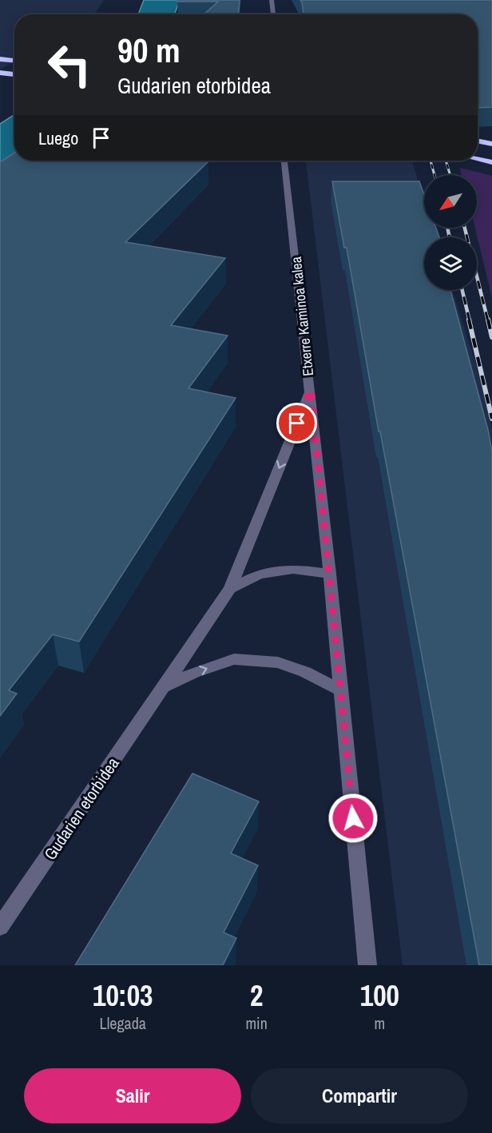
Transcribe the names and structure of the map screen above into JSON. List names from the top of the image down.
{
  "streets": {
    "street": ["Etxerre Kaminoa kalea", "Gudarien etorbidea"]
  },
  "crossings": [
    ["Etxerre Kaminoa kalea", "Gudarien etorbidea"]
  ],
  "north": "bottom left",
  "page": {
    "turn": ["90 m", "Gudarien etorbidea"],
    "then": "Luego",
    "eta": [
      "10:03",
      "Llegada",
      "2",
      "min",
      "100",
      "m"
    ],
    "buttons": ["Salir", "Compartir"]
  }
}
